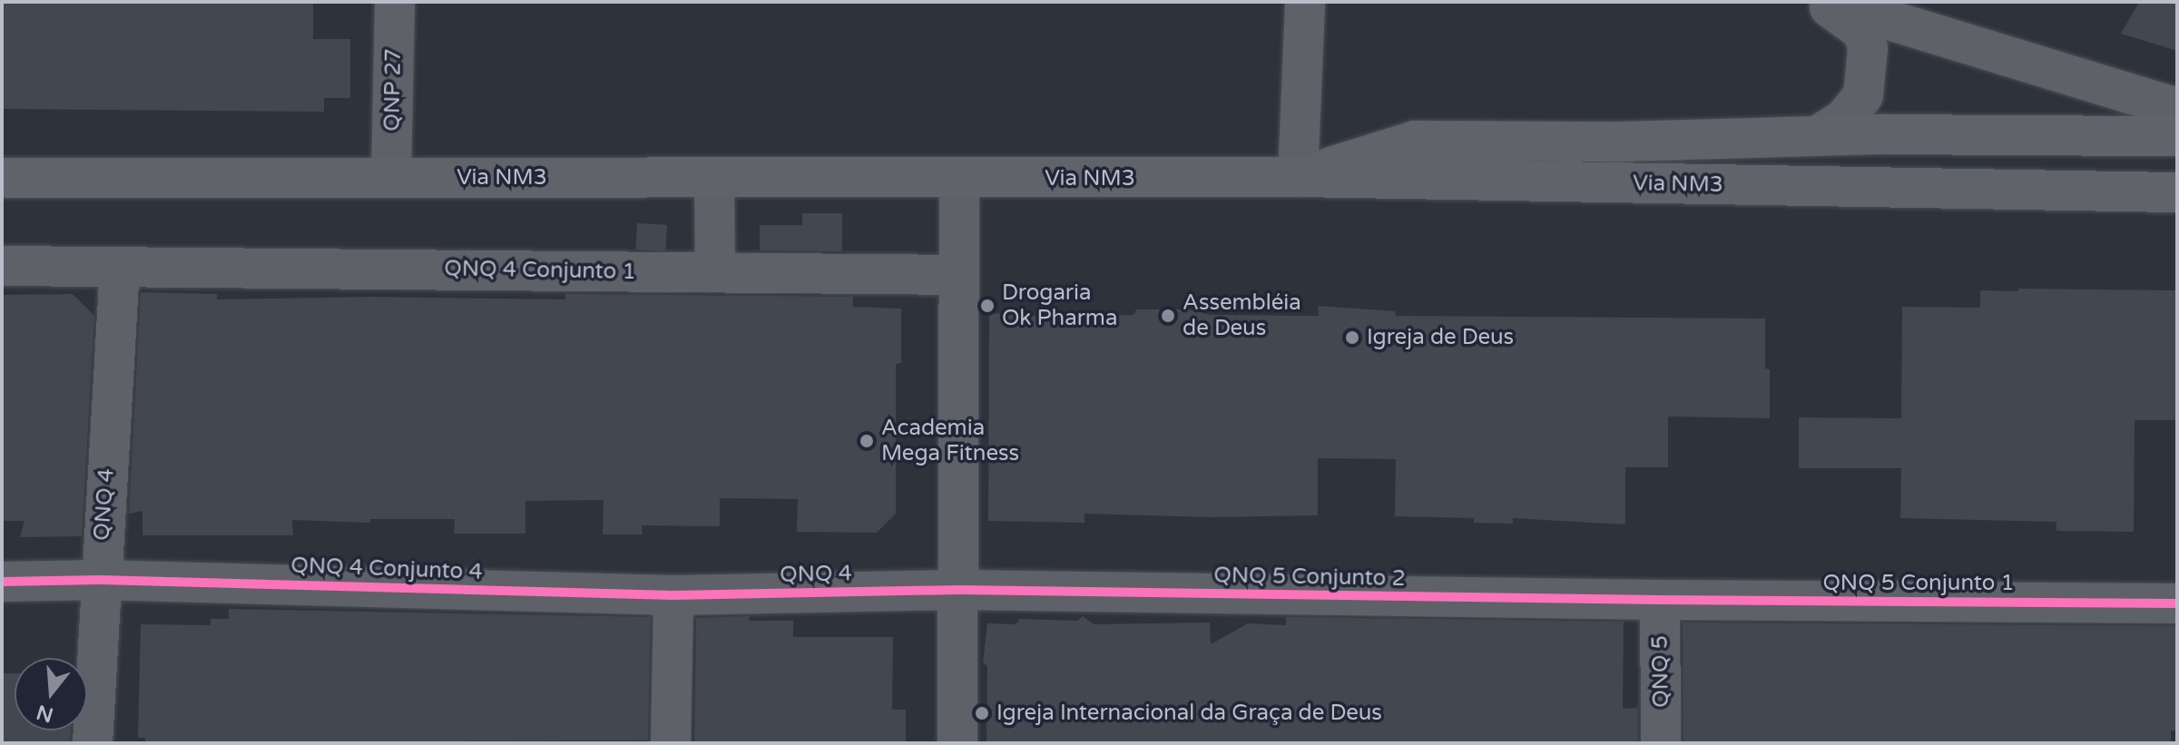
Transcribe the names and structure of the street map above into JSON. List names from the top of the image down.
{
  "streets": {
    "main road": ["Via NM3"],
    "street": [
      "QNP 27",
      "QNQ 4 Conjunto 1",
      "QNQ 4",
      "QNQ 4 Conjunto 4",
      "QNQ 5 Conjunto 2",
      "QNQ 5 Conjunto 1",
      "QNQ 5"
    ]
  },
  "crossings": [
    ["QNP 27", "Via NM3"],
    ["QNQ 4 Conjunto 1", "QNQ 4"],
    ["QNQ 4", "QNQ 4 Conjunto 4"],
    ["QNQ 4", "QNQ 5 Conjunto 2"],
    ["QNQ 5 Conjunto 2", "QNQ 5 Conjunto 1"],
    ["QNQ 5 Conjunto 2", "QNQ 5"],
    ["QNQ 5 Conjunto 1", "QNQ 5"]
  ],
  "places": [
    "Drogaria Ok Pharma",
    "Assembléia de Deus",
    "Igreja de Deus",
    "Academia Mega Fitness",
    "Igreja Internacional da Graça de Deus"
  ],
  "north": "bottom"
}
